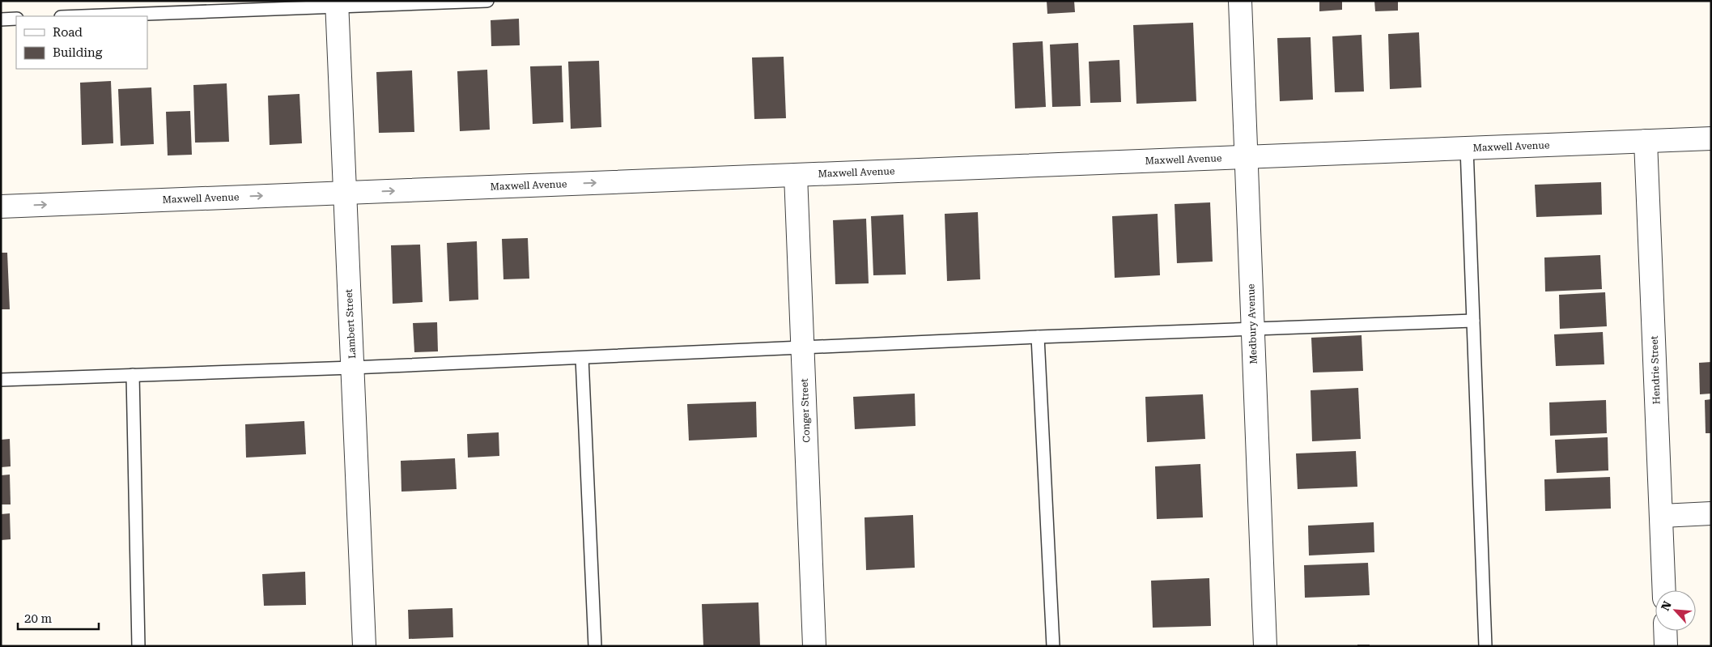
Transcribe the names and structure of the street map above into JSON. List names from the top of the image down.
{
  "streets": {
    "street": [
      "Maxwell Avenue",
      "Lambert Street",
      "Medbury Avenue",
      "Hendrie Street",
      "Conger Street"
    ]
  },
  "crossings": [
    ["Maxwell Avenue", "Lambert Street"],
    ["Maxwell Avenue", "Medbury Avenue"],
    ["Maxwell Avenue", "Hendrie Street"],
    ["Maxwell Avenue", "Conger Street"]
  ],
  "one_way": ["Maxwell Avenue"],
  "legend": ["Road", "Building"],
  "scale_bar": "20 m",
  "north": "top left"
}
